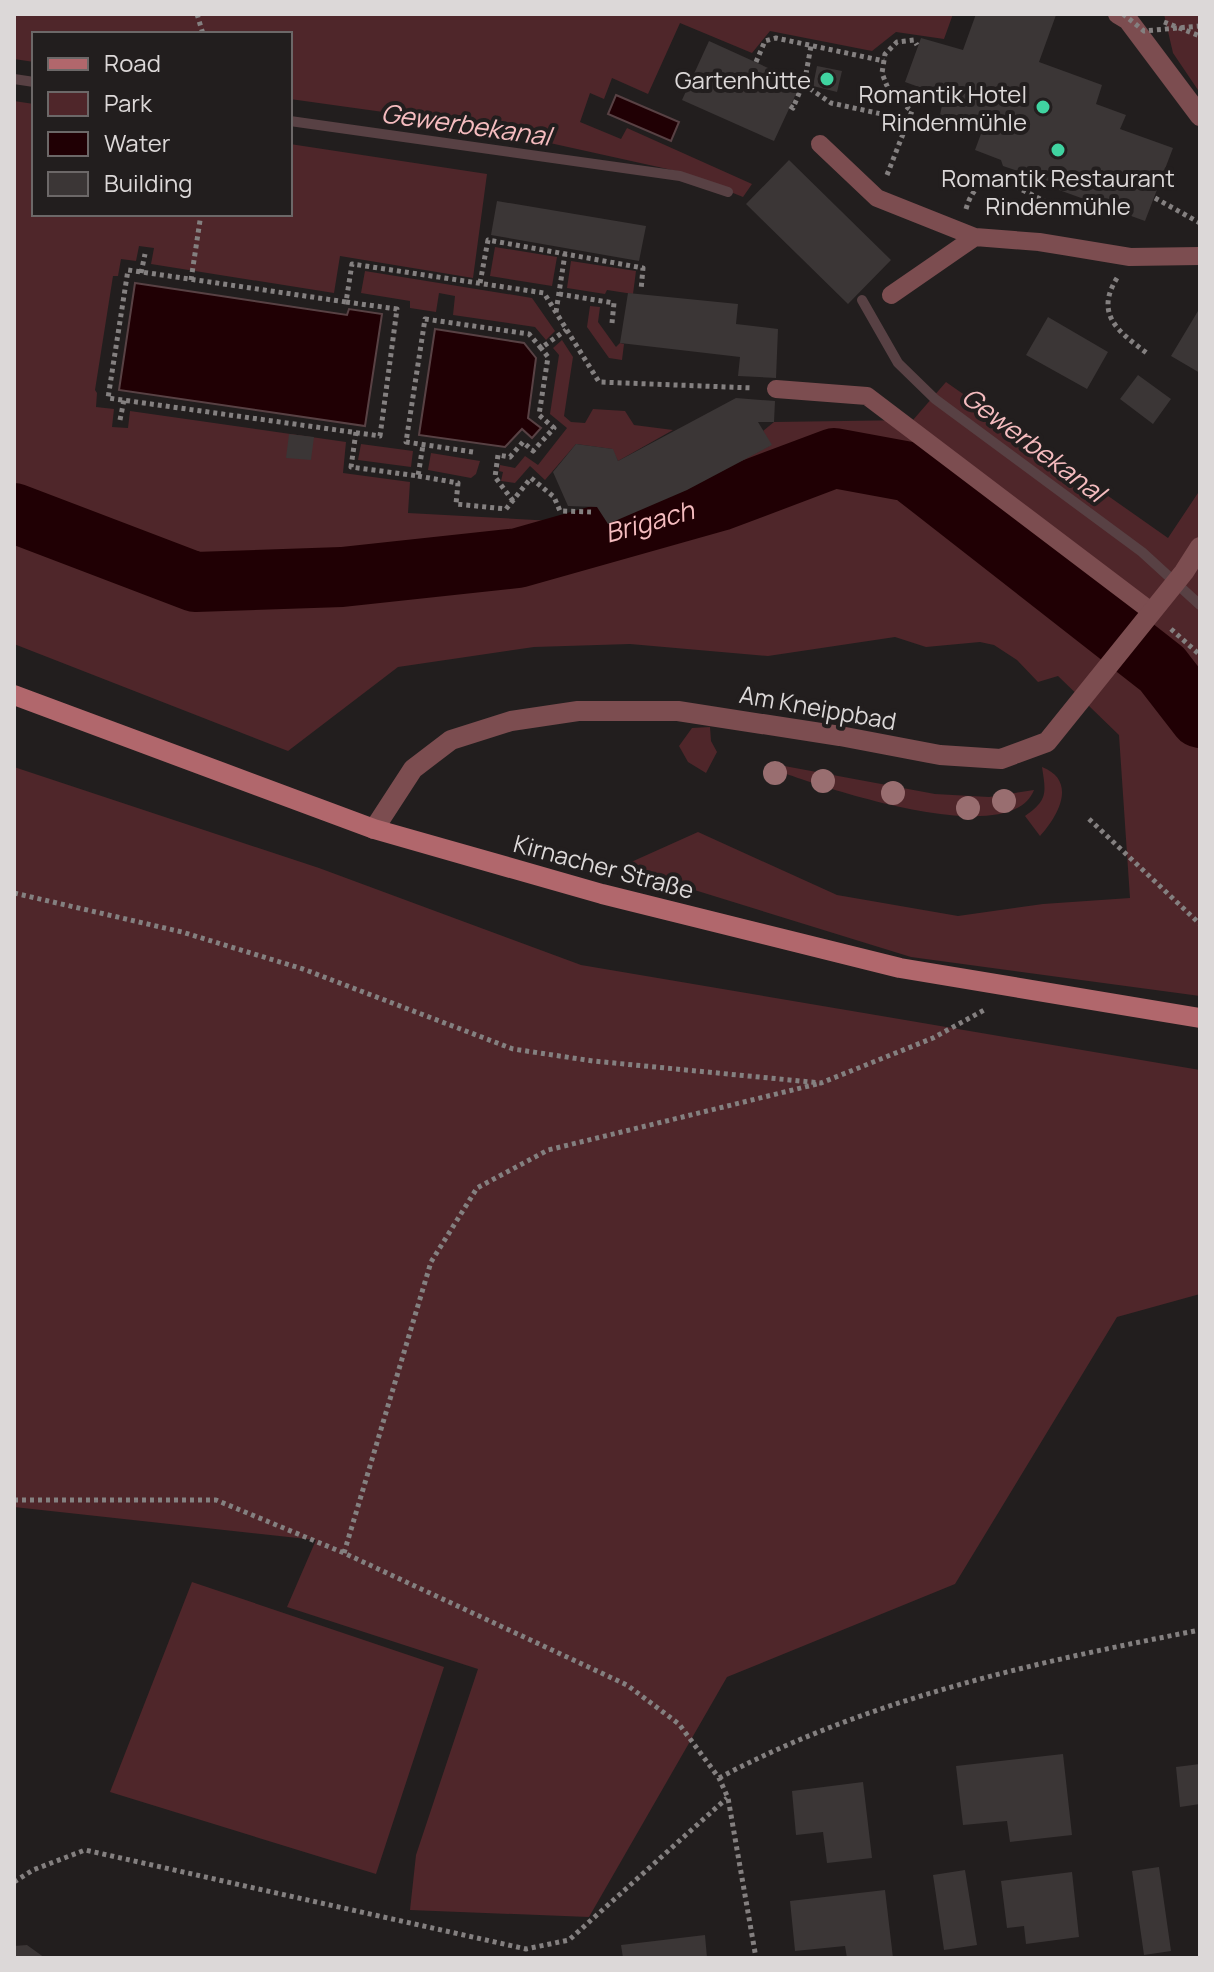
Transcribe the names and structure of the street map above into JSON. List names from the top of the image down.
{
  "streets": {
    "main road": ["Kirnacher Straße"],
    "street": ["Am Kneippbad"]
  },
  "crossings": [
    ["Am Kneippbad", "Kirnacher Straße"]
  ],
  "water": ["Gewerbekanal", "Brigach"],
  "places": ["Gartenhütte", "Romantik Hotel Rindenmühle", "Romantik Restaurant Rindenmühle"],
  "legend": [
    "Road",
    "Park",
    "Water",
    "Building"
  ]
}
